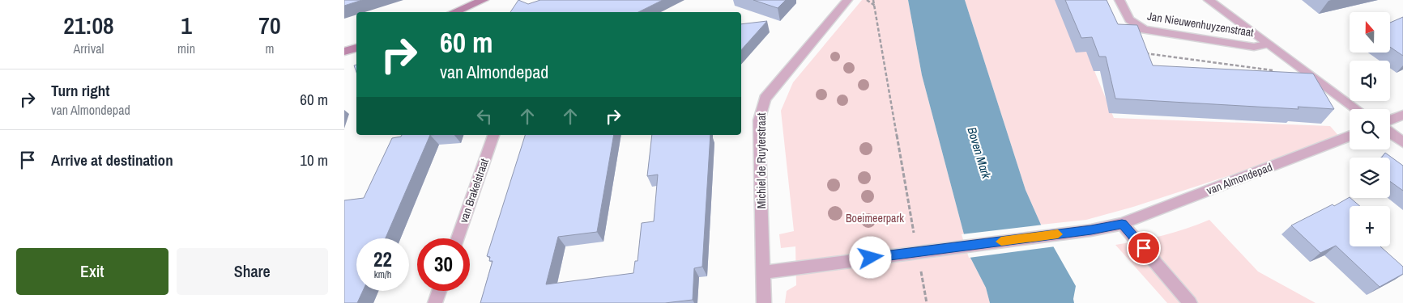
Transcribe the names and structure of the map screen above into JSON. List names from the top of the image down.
{
  "streets": {
    "street": [
      "Jan Nieuwenhuyzenstraat",
      "Michiel de Ruyterstraat",
      "van Almondepad",
      "van Brakelstraat"
    ]
  },
  "crossings": [
    ["Michiel de Ruyterstraat", "van Almondepad"]
  ],
  "water": ["Boven Mark"],
  "parks": ["Boeimeerpark"],
  "north": "top",
  "page": {
    "eta": [
      "21:08",
      "Arrival",
      "1",
      "min",
      "70",
      "m"
    ],
    "map_buttons": "+",
    "turn": ["60 m", "van Almondepad"],
    "list": [
      {
        "name": "Turn right",
        "note": "van Almondepad",
        "value": "60 m"
      },
      {
        "name": "Arrive at destination",
        "value": "10 m"
      }
    ],
    "speed": "22 km/h",
    "limit": "30",
    "buttons": ["Exit", "Share"]
  }
}
